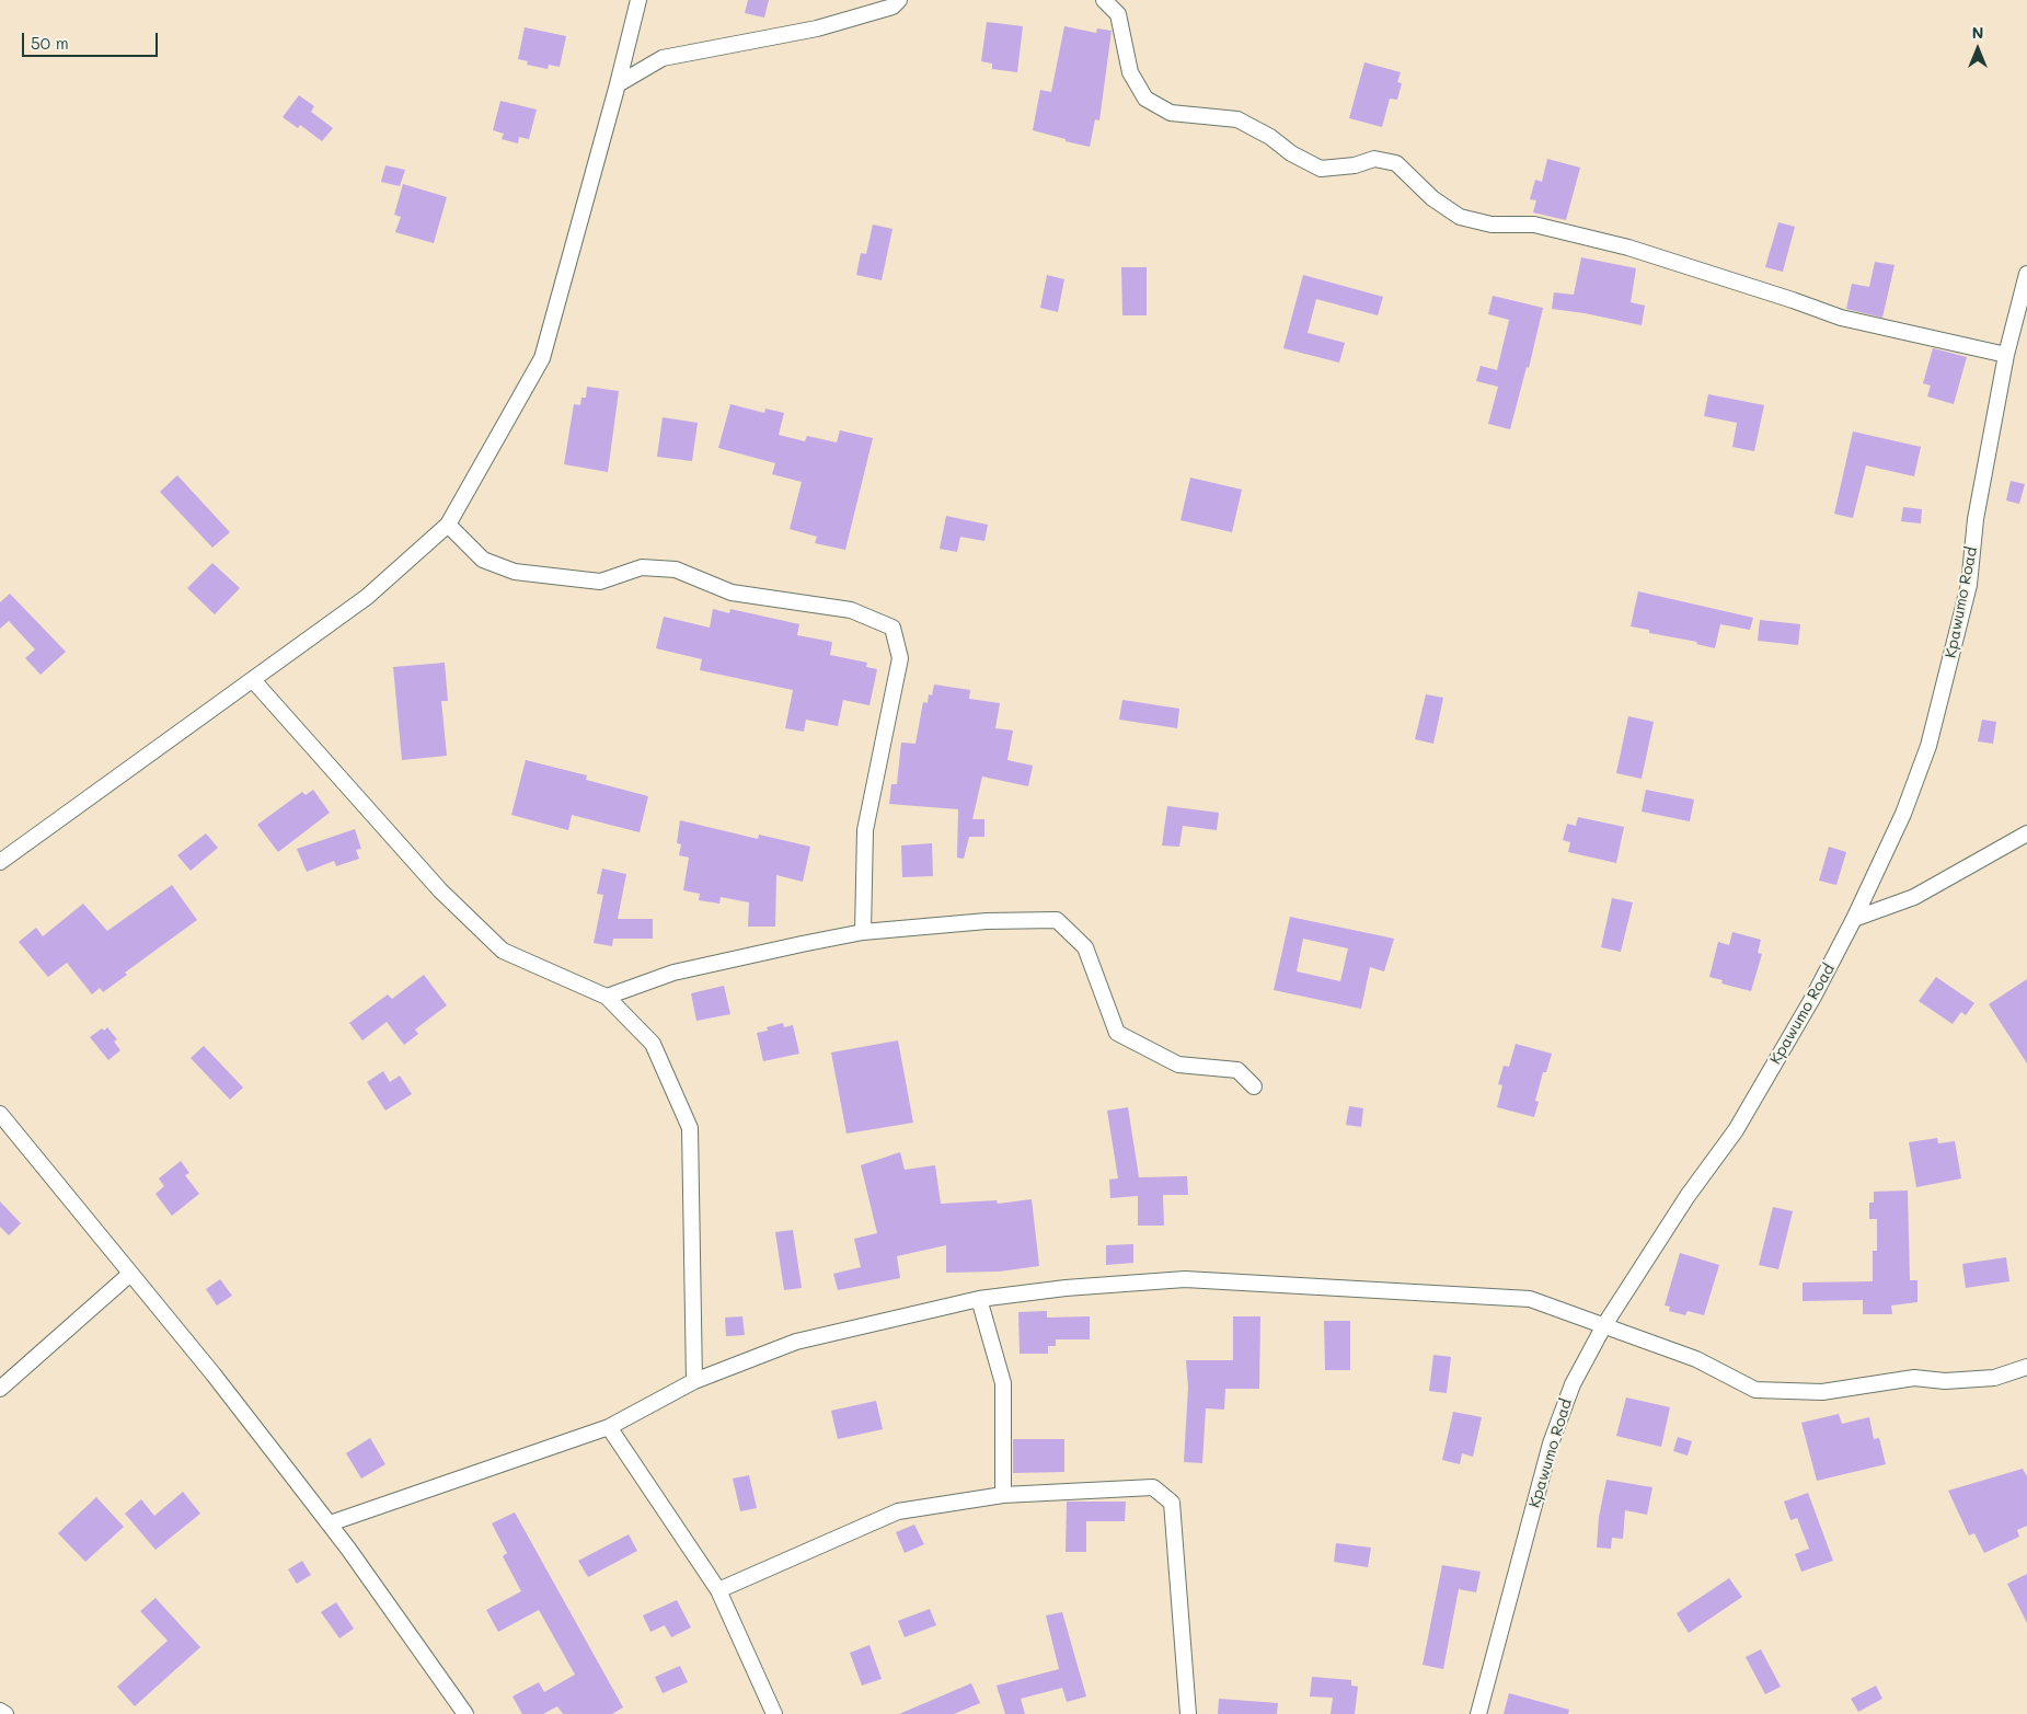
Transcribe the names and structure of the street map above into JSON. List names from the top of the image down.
{
  "streets": {
    "street": ["Kpawumo Road"]
  },
  "scale_bar": "50 m",
  "north": "top"
}
